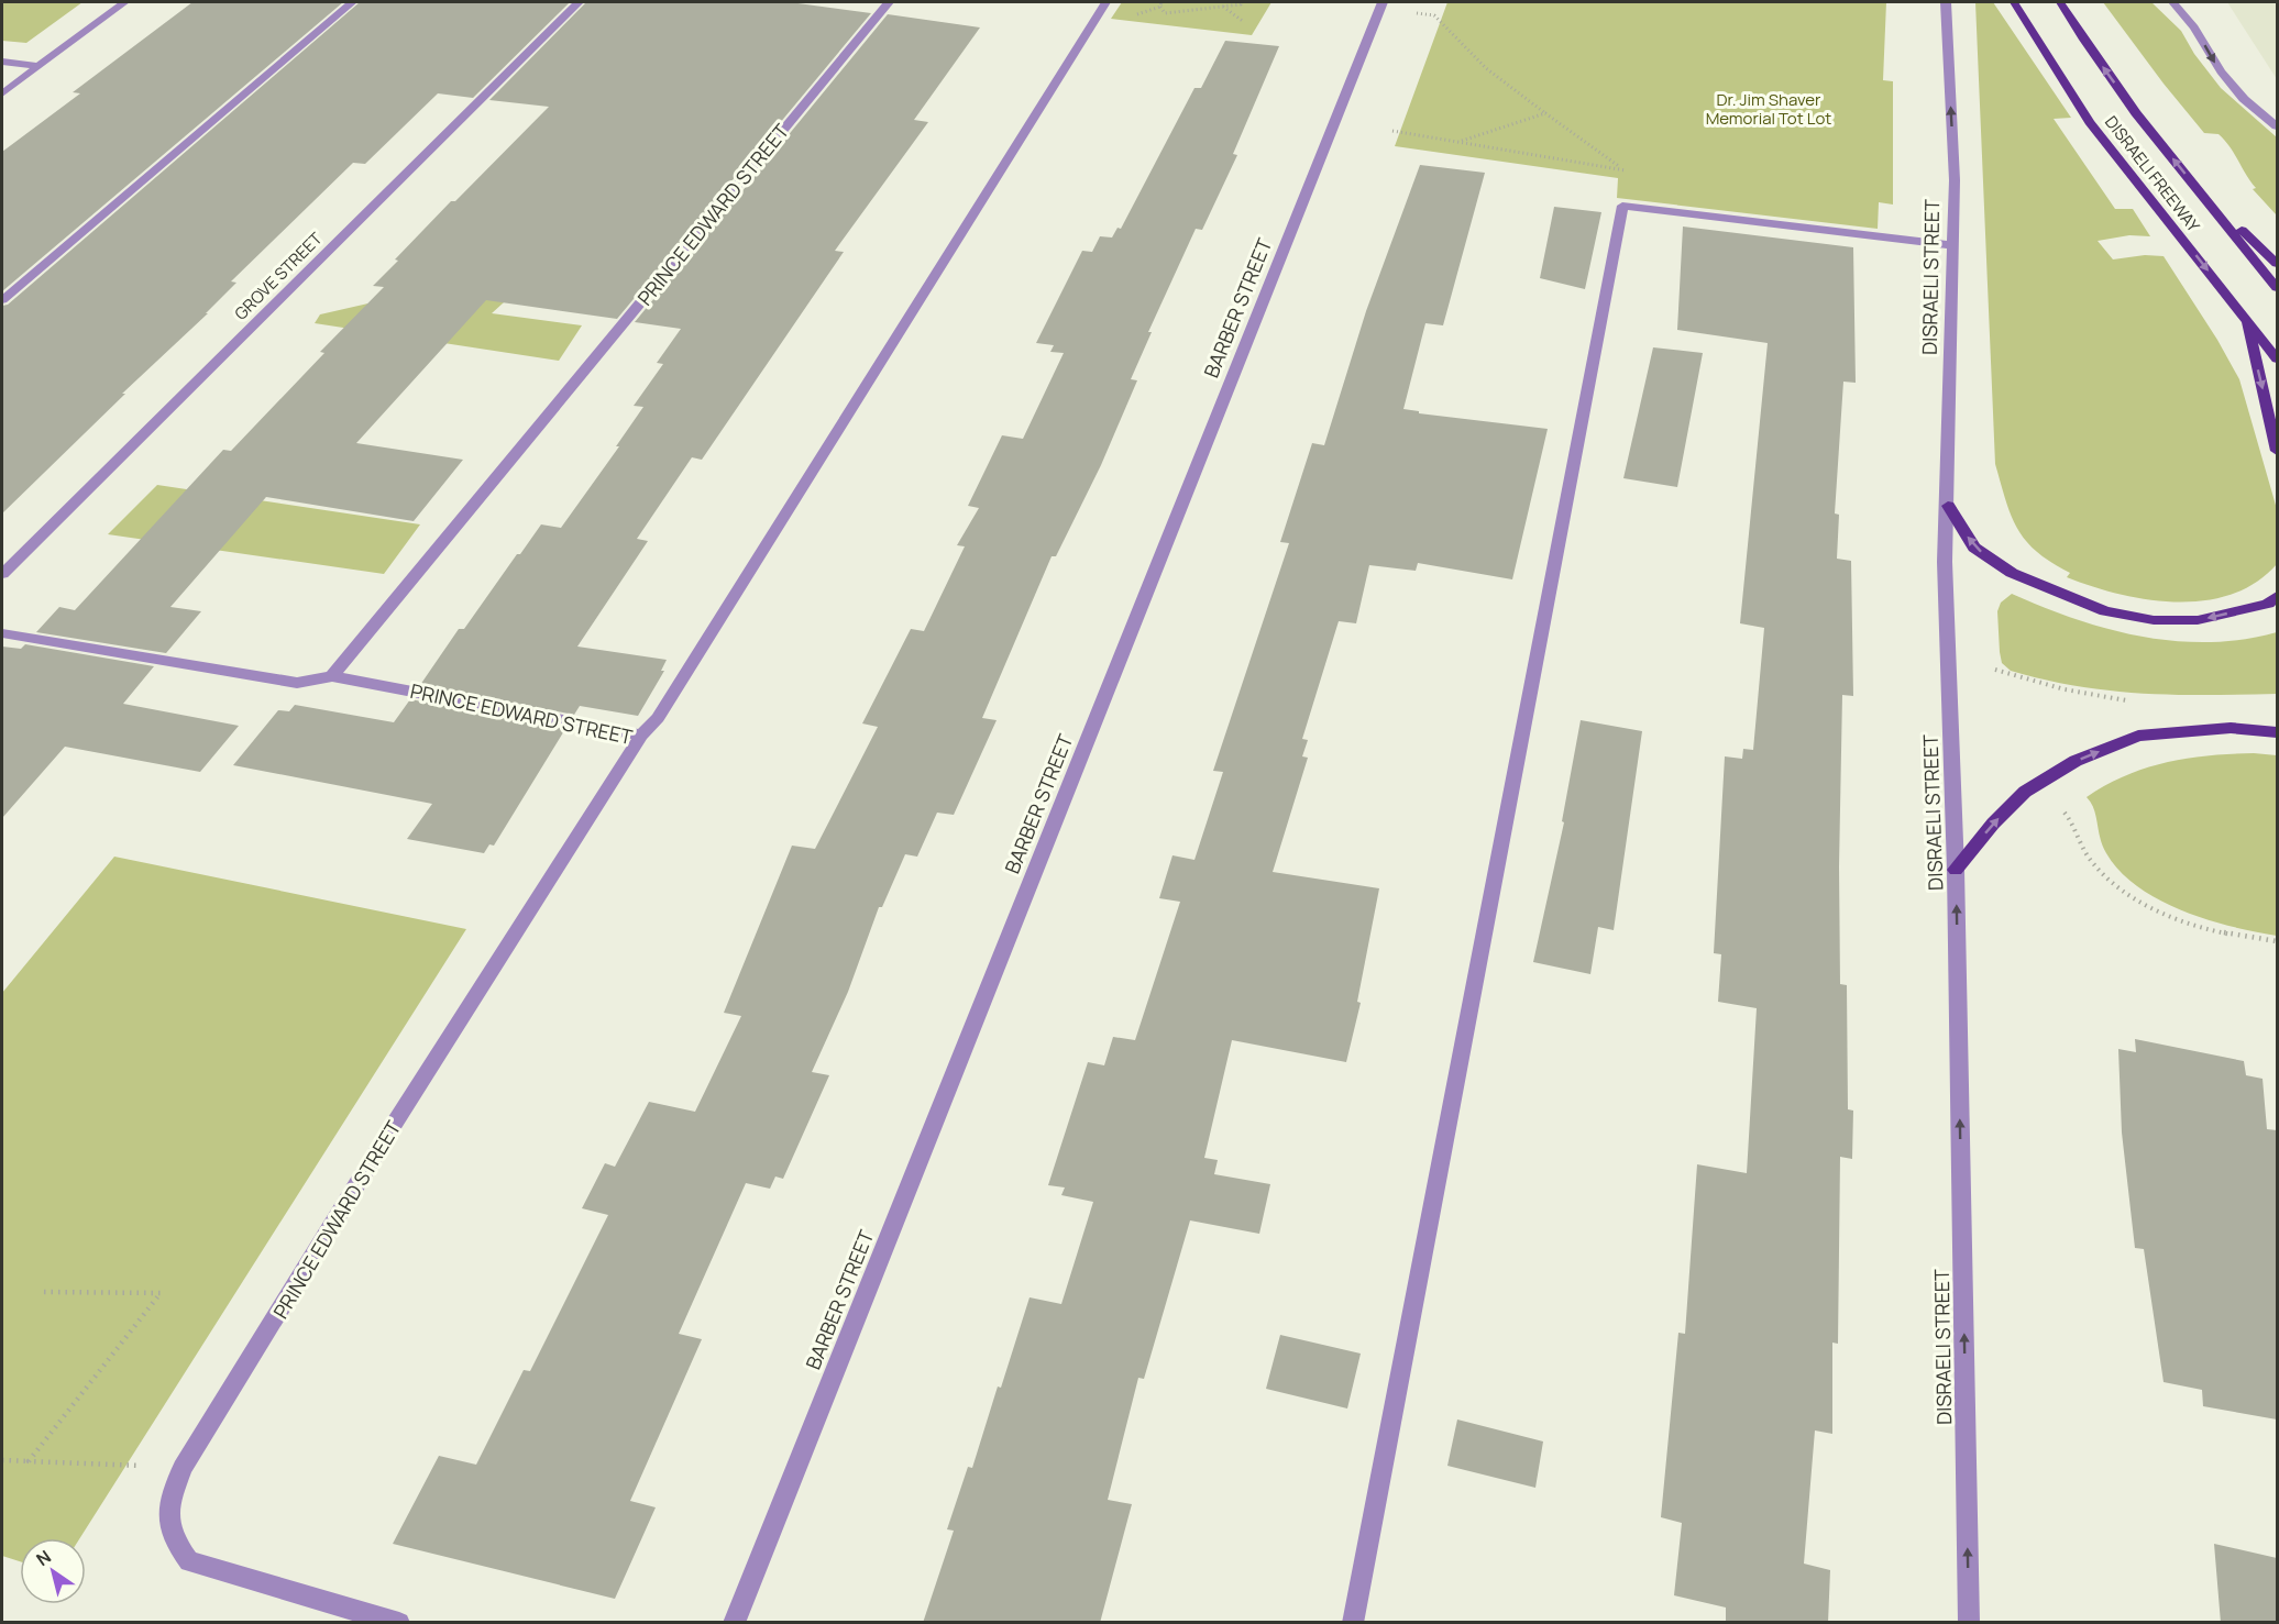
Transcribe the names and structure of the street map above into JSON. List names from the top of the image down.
{
  "streets": {
    "main road": ["DISRAELI FREEWAY"],
    "street": [
      "PRINCE EDWARD STREET",
      "GROVE STREET",
      "DISRAELI STREET",
      "BARBER STREET"
    ]
  },
  "one_way": ["DISRAELI STREET"],
  "parks": ["Dr. Jim Shaver Memorial Tot Lot"],
  "north": "top left"
}
